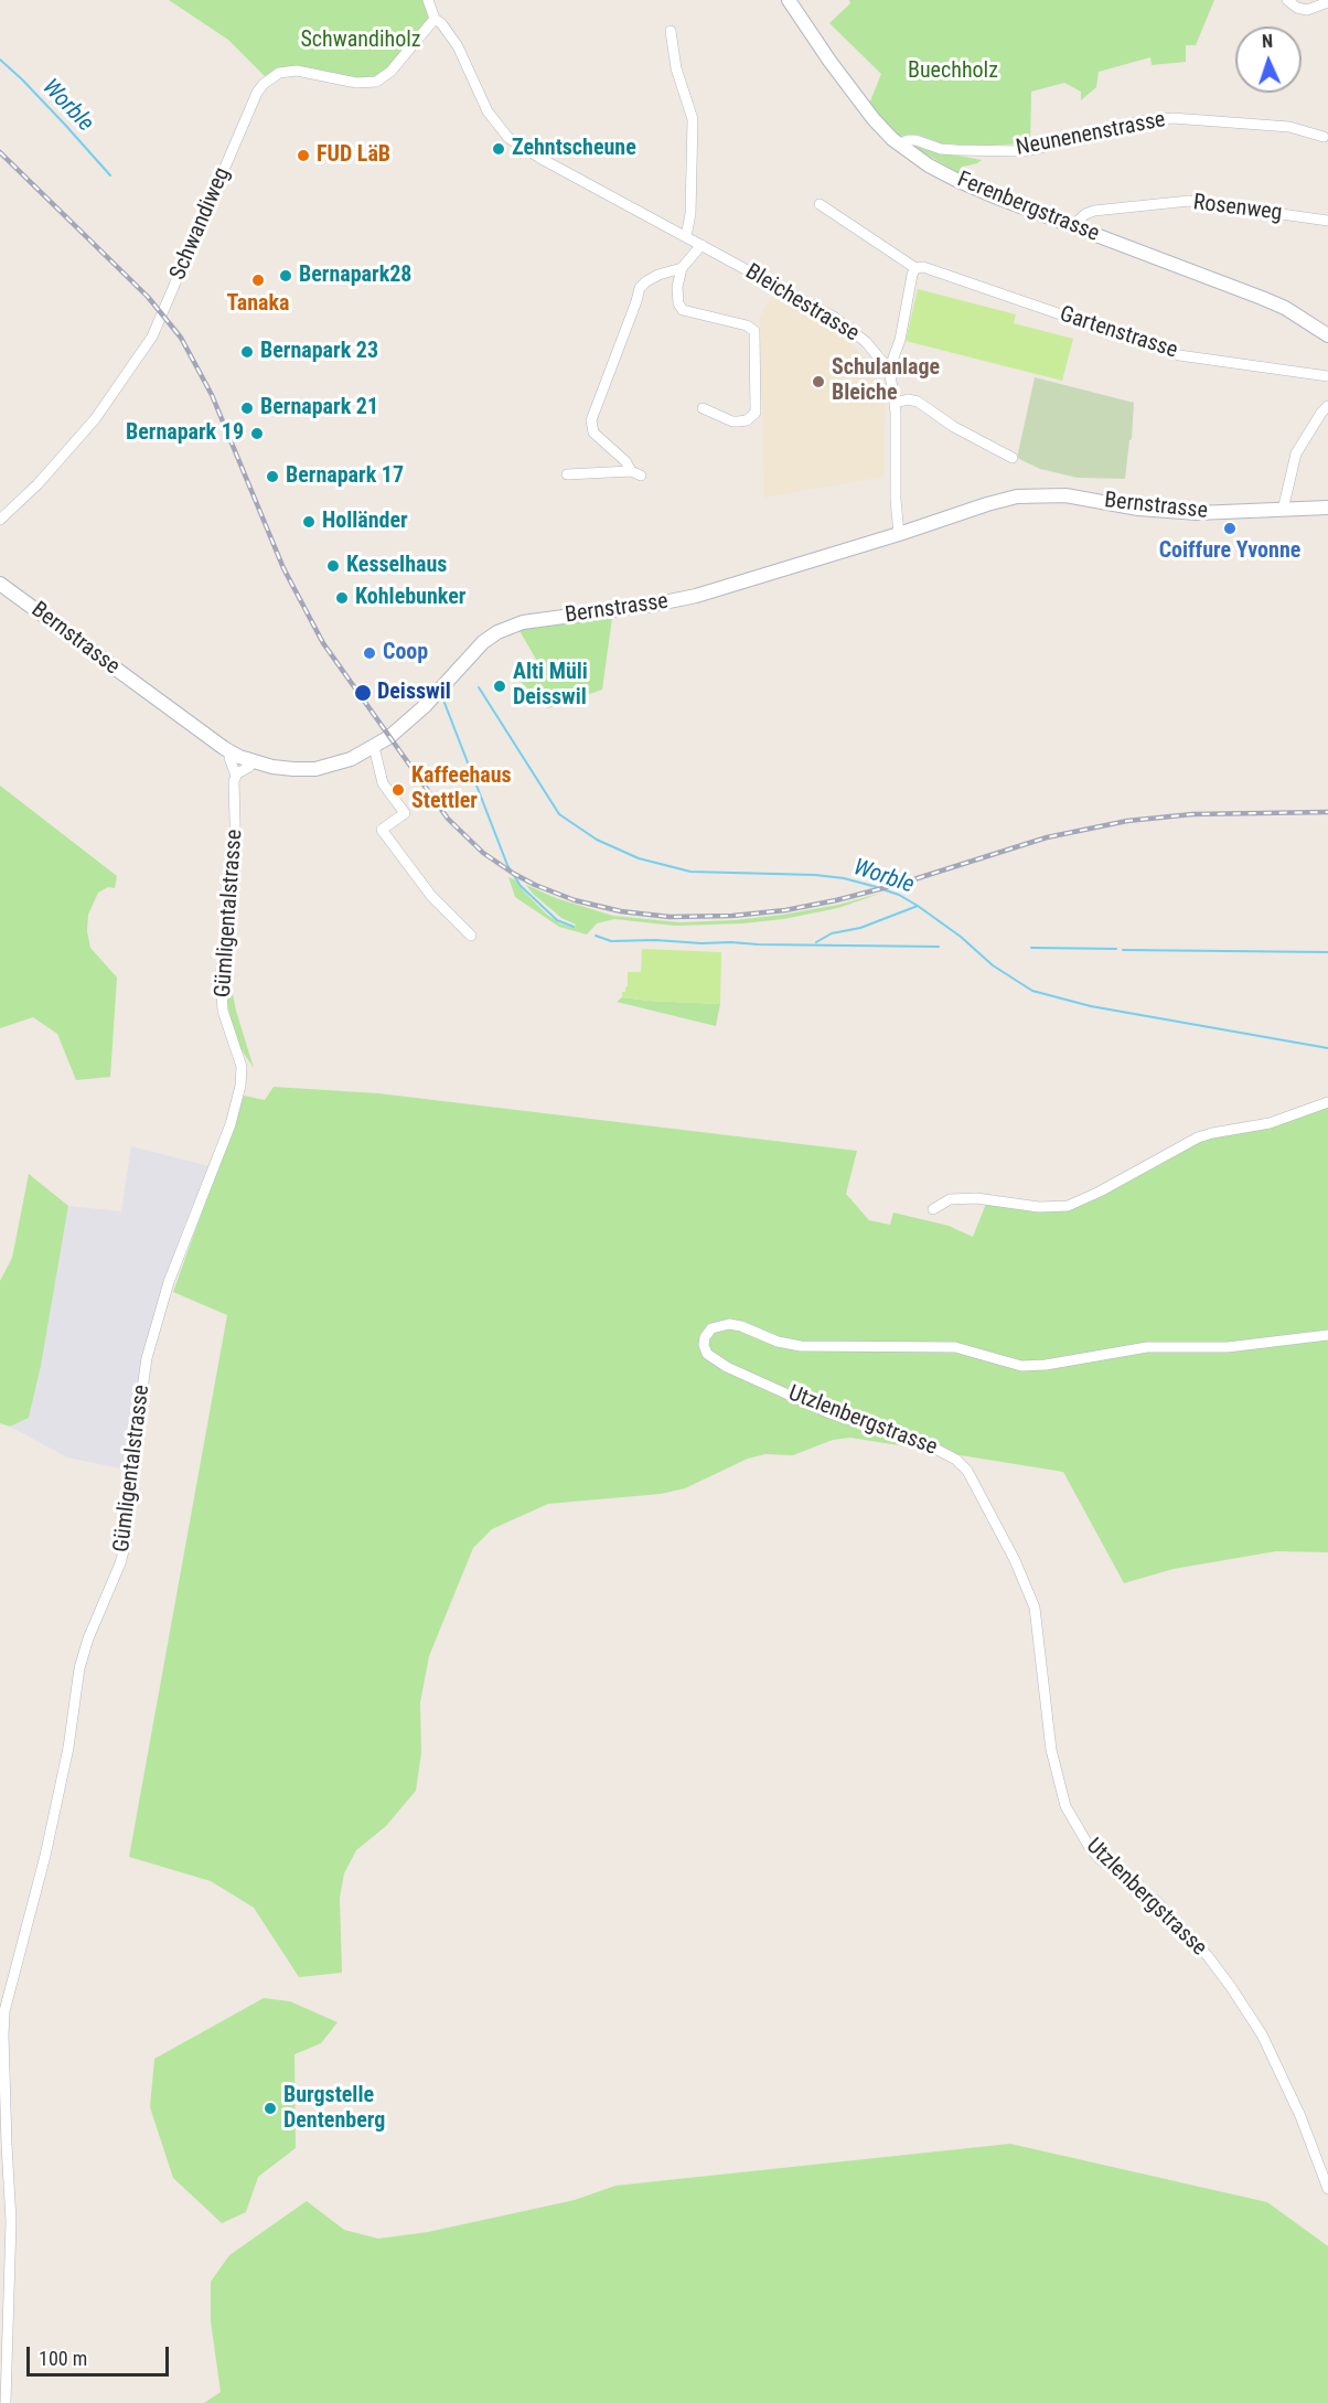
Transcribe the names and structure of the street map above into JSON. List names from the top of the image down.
{
  "streets": {
    "main road": ["Ferenbergstrasse", "Bernstrasse"],
    "street": [
      "Neunenenstrasse",
      "Rosenweg",
      "Schwandiweg",
      "Bleichestrasse",
      "Gartenstrasse",
      "Gümligentalstrasse",
      "Utzlenbergstrasse"
    ]
  },
  "crossings": [
    ["Neunenenstrasse", "Ferenbergstrasse"],
    ["Ferenbergstrasse", "Rosenweg"],
    ["Schwandiweg", "Bleichestrasse"],
    ["Bleichestrasse", "Bernstrasse"],
    ["Bernstrasse", "Gümligentalstrasse"]
  ],
  "water": ["Worble"],
  "parks": ["Schwandiholz", "Buechholz"],
  "places": [
    "Zehntscheune",
    "FUD LäB",
    "Bernapark28",
    "Tanaka",
    "Bernapark 23",
    "Schulanlage Bleiche",
    "Bernapark 21",
    "Bernapark 19",
    "Bernapark 17",
    "Holländer",
    "Coiffure Yvonne",
    "Kesselhaus",
    "Kohlebunker",
    "Coop",
    "Alti Müli Deisswil",
    "Deisswil",
    "Kaffeehaus Stettler",
    "Burgstelle Dentenberg"
  ],
  "scale_bar": "100 m",
  "north": "top"
}
